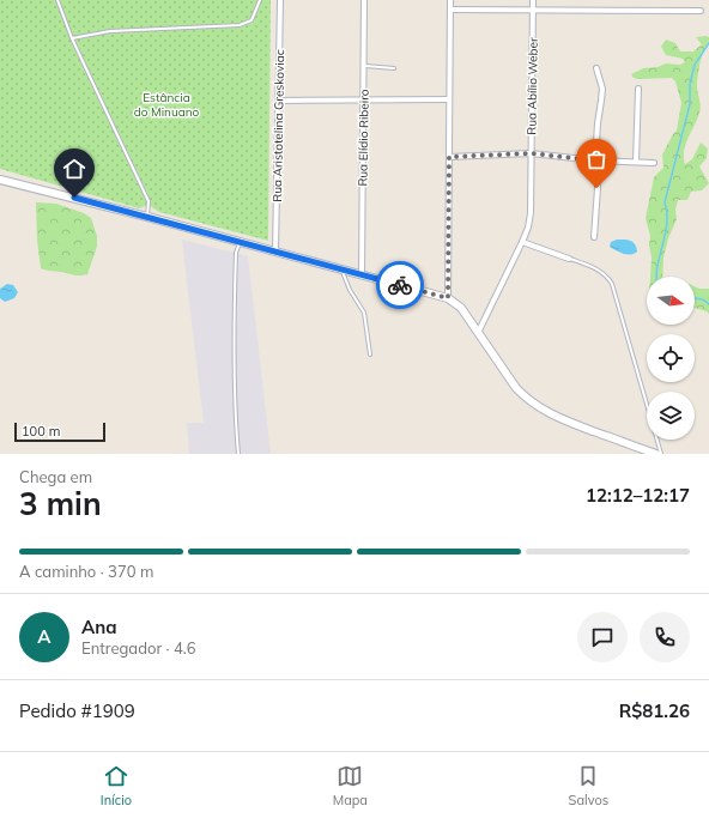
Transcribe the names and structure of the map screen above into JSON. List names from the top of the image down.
{
  "streets": {
    "street": ["Rua Abílio Weber", "Rua Aristotelina Greskoviac", "Rua Elídio Ribeiro"]
  },
  "parks": ["Estância do Minuano"],
  "scale_bar": "100 m",
  "north": "right",
  "page": {
    "scale": "100 m",
    "heading": ["3 min", "Chega em", "12:12–12:17"],
    "panel": [
      "Ana",
      "Entregador · 4.6",
      "Pedido #1909",
      "R$81.26"
    ],
    "bar": "A caminho · 370 m",
    "round": "A",
    "tabs": ["Início", "Mapa", "Salvos"]
  }
}
